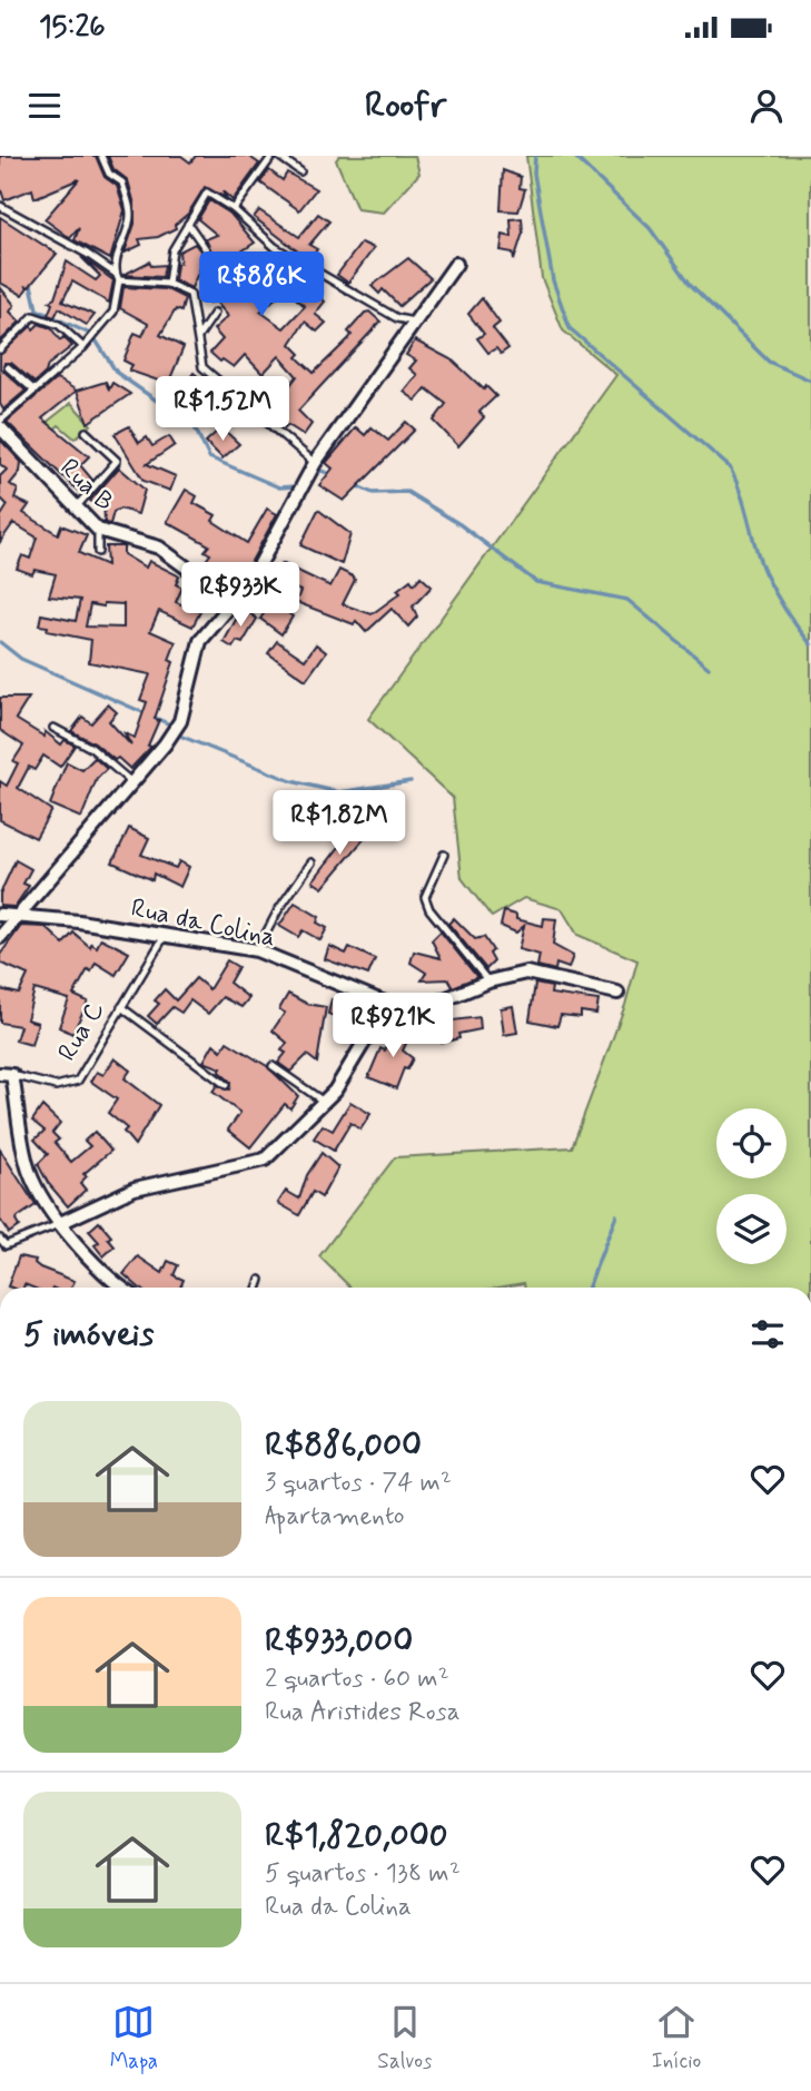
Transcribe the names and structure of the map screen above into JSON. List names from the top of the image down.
{
  "streets": {
    "street": ["Rua B", "Rua da Colina"],
    "lane": ["Rua C"]
  },
  "crossings": [
    ["Rua da Colina", "Rua C"]
  ],
  "page": {
    "status": "15:26",
    "header": "Roofr",
    "price": [
      "R$886K",
      "R$1.52M",
      "R$933K",
      "R$1.82M",
      "R$921K"
    ],
    "heading": "5 imóveis",
    "list": [
      {
        "name": "R$886,000",
        "note": "3 quartos · 74 m² · Apartamento"
      },
      {
        "name": "R$933,000",
        "note": "2 quartos · 60 m² · Rua Aristides Rosa"
      },
      {
        "name": "R$1,820,000",
        "note": "5 quartos · 138 m² · Rua da Colina"
      }
    ],
    "tabs": ["Mapa", "Salvos", "Início"]
  }
}
